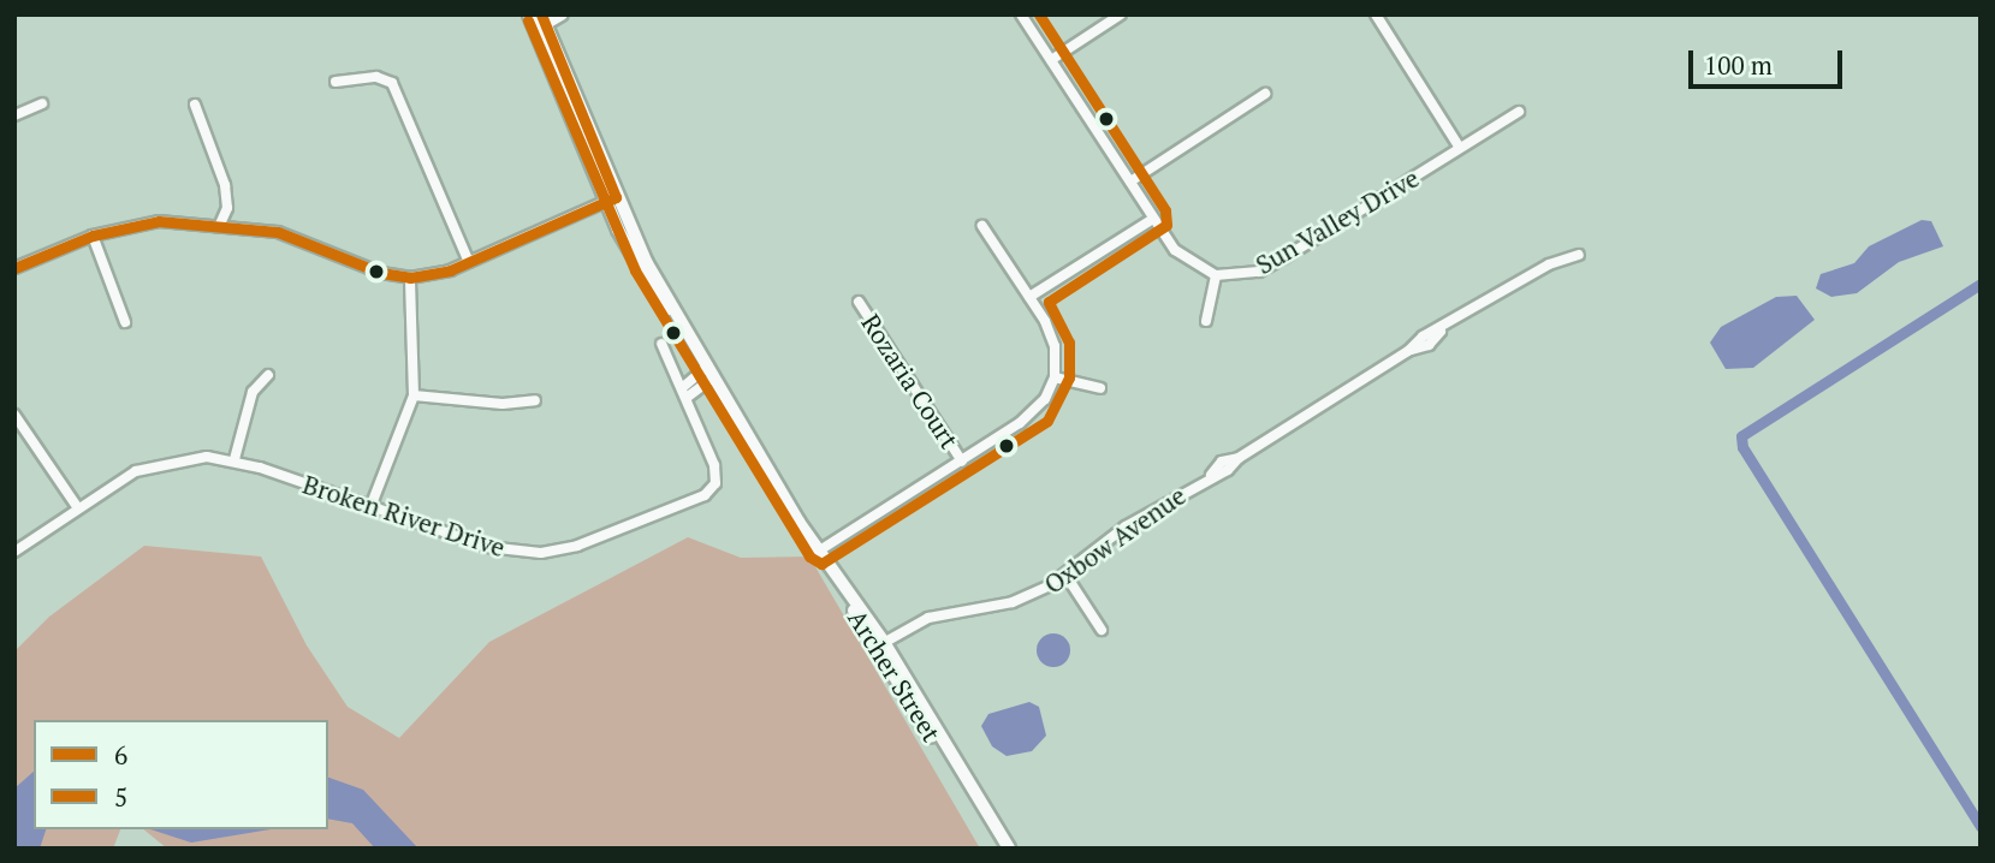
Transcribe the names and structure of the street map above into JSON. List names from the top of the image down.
{
  "streets": {
    "main road": ["Archer Street"],
    "street": [
      "Sun Valley Drive",
      "Rozaria Court",
      "Broken River Drive",
      "Oxbow Avenue"
    ]
  },
  "crossings": [
    ["Oxbow Avenue", "Archer Street"]
  ],
  "lines": ["transit line 6", "transit line 5"],
  "legend": ["6", "5"],
  "scale_bar": "100 m"
}
